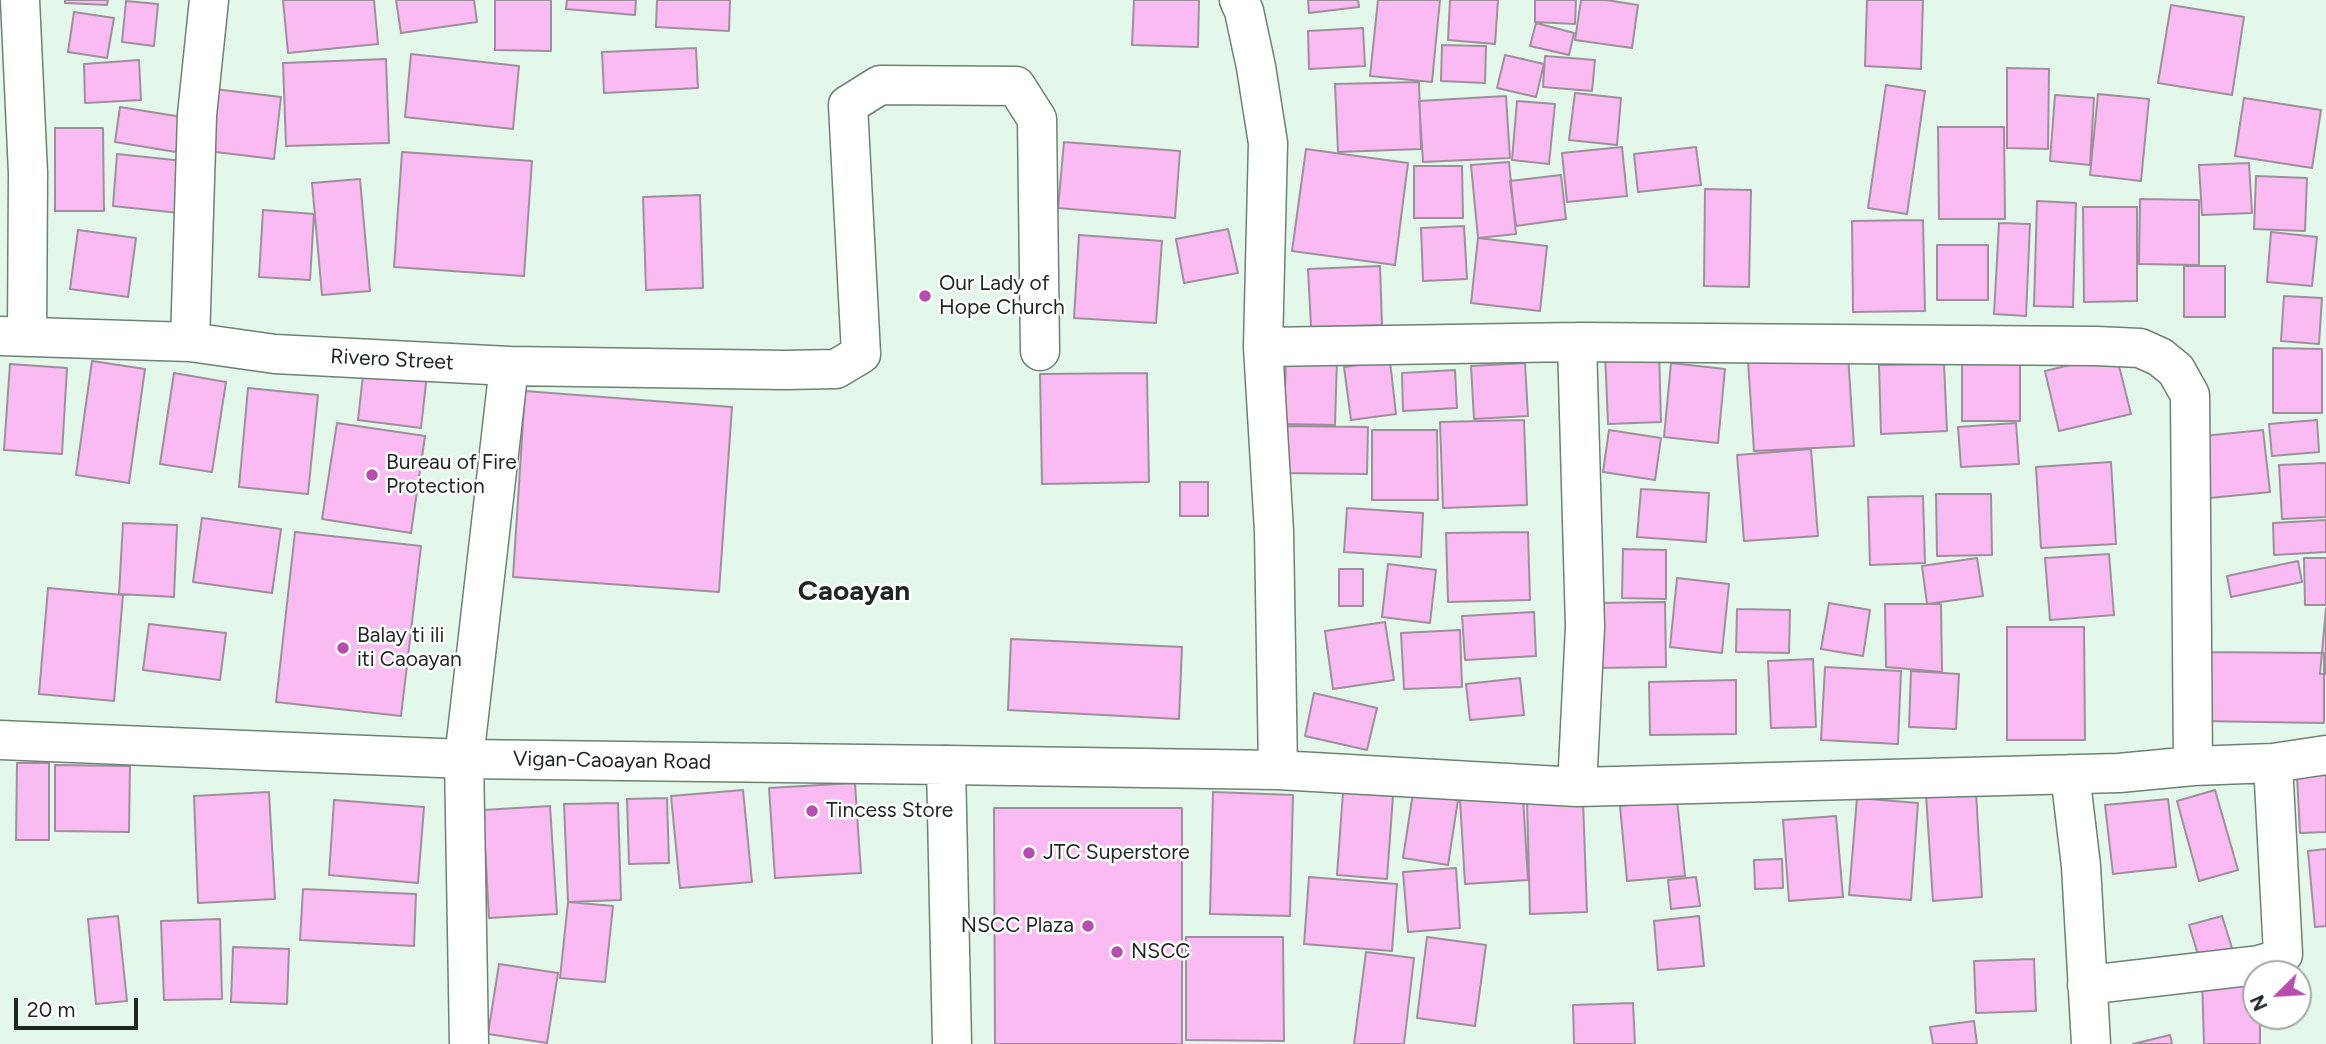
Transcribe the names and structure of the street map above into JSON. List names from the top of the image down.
{
  "streets": {
    "street": ["Rivero Street", "Vigan-Caoayan Road"]
  },
  "districts": ["Caoayan"],
  "places": [
    "Our Lady of Hope Church",
    "Bureau of Fire Protection",
    "Balay ti ili iti Caoayan",
    "Tincess Store",
    "JTC Superstore",
    "NSCC Plaza",
    "NSCC"
  ],
  "scale_bar": "20 m",
  "north": "bottom left"
}
